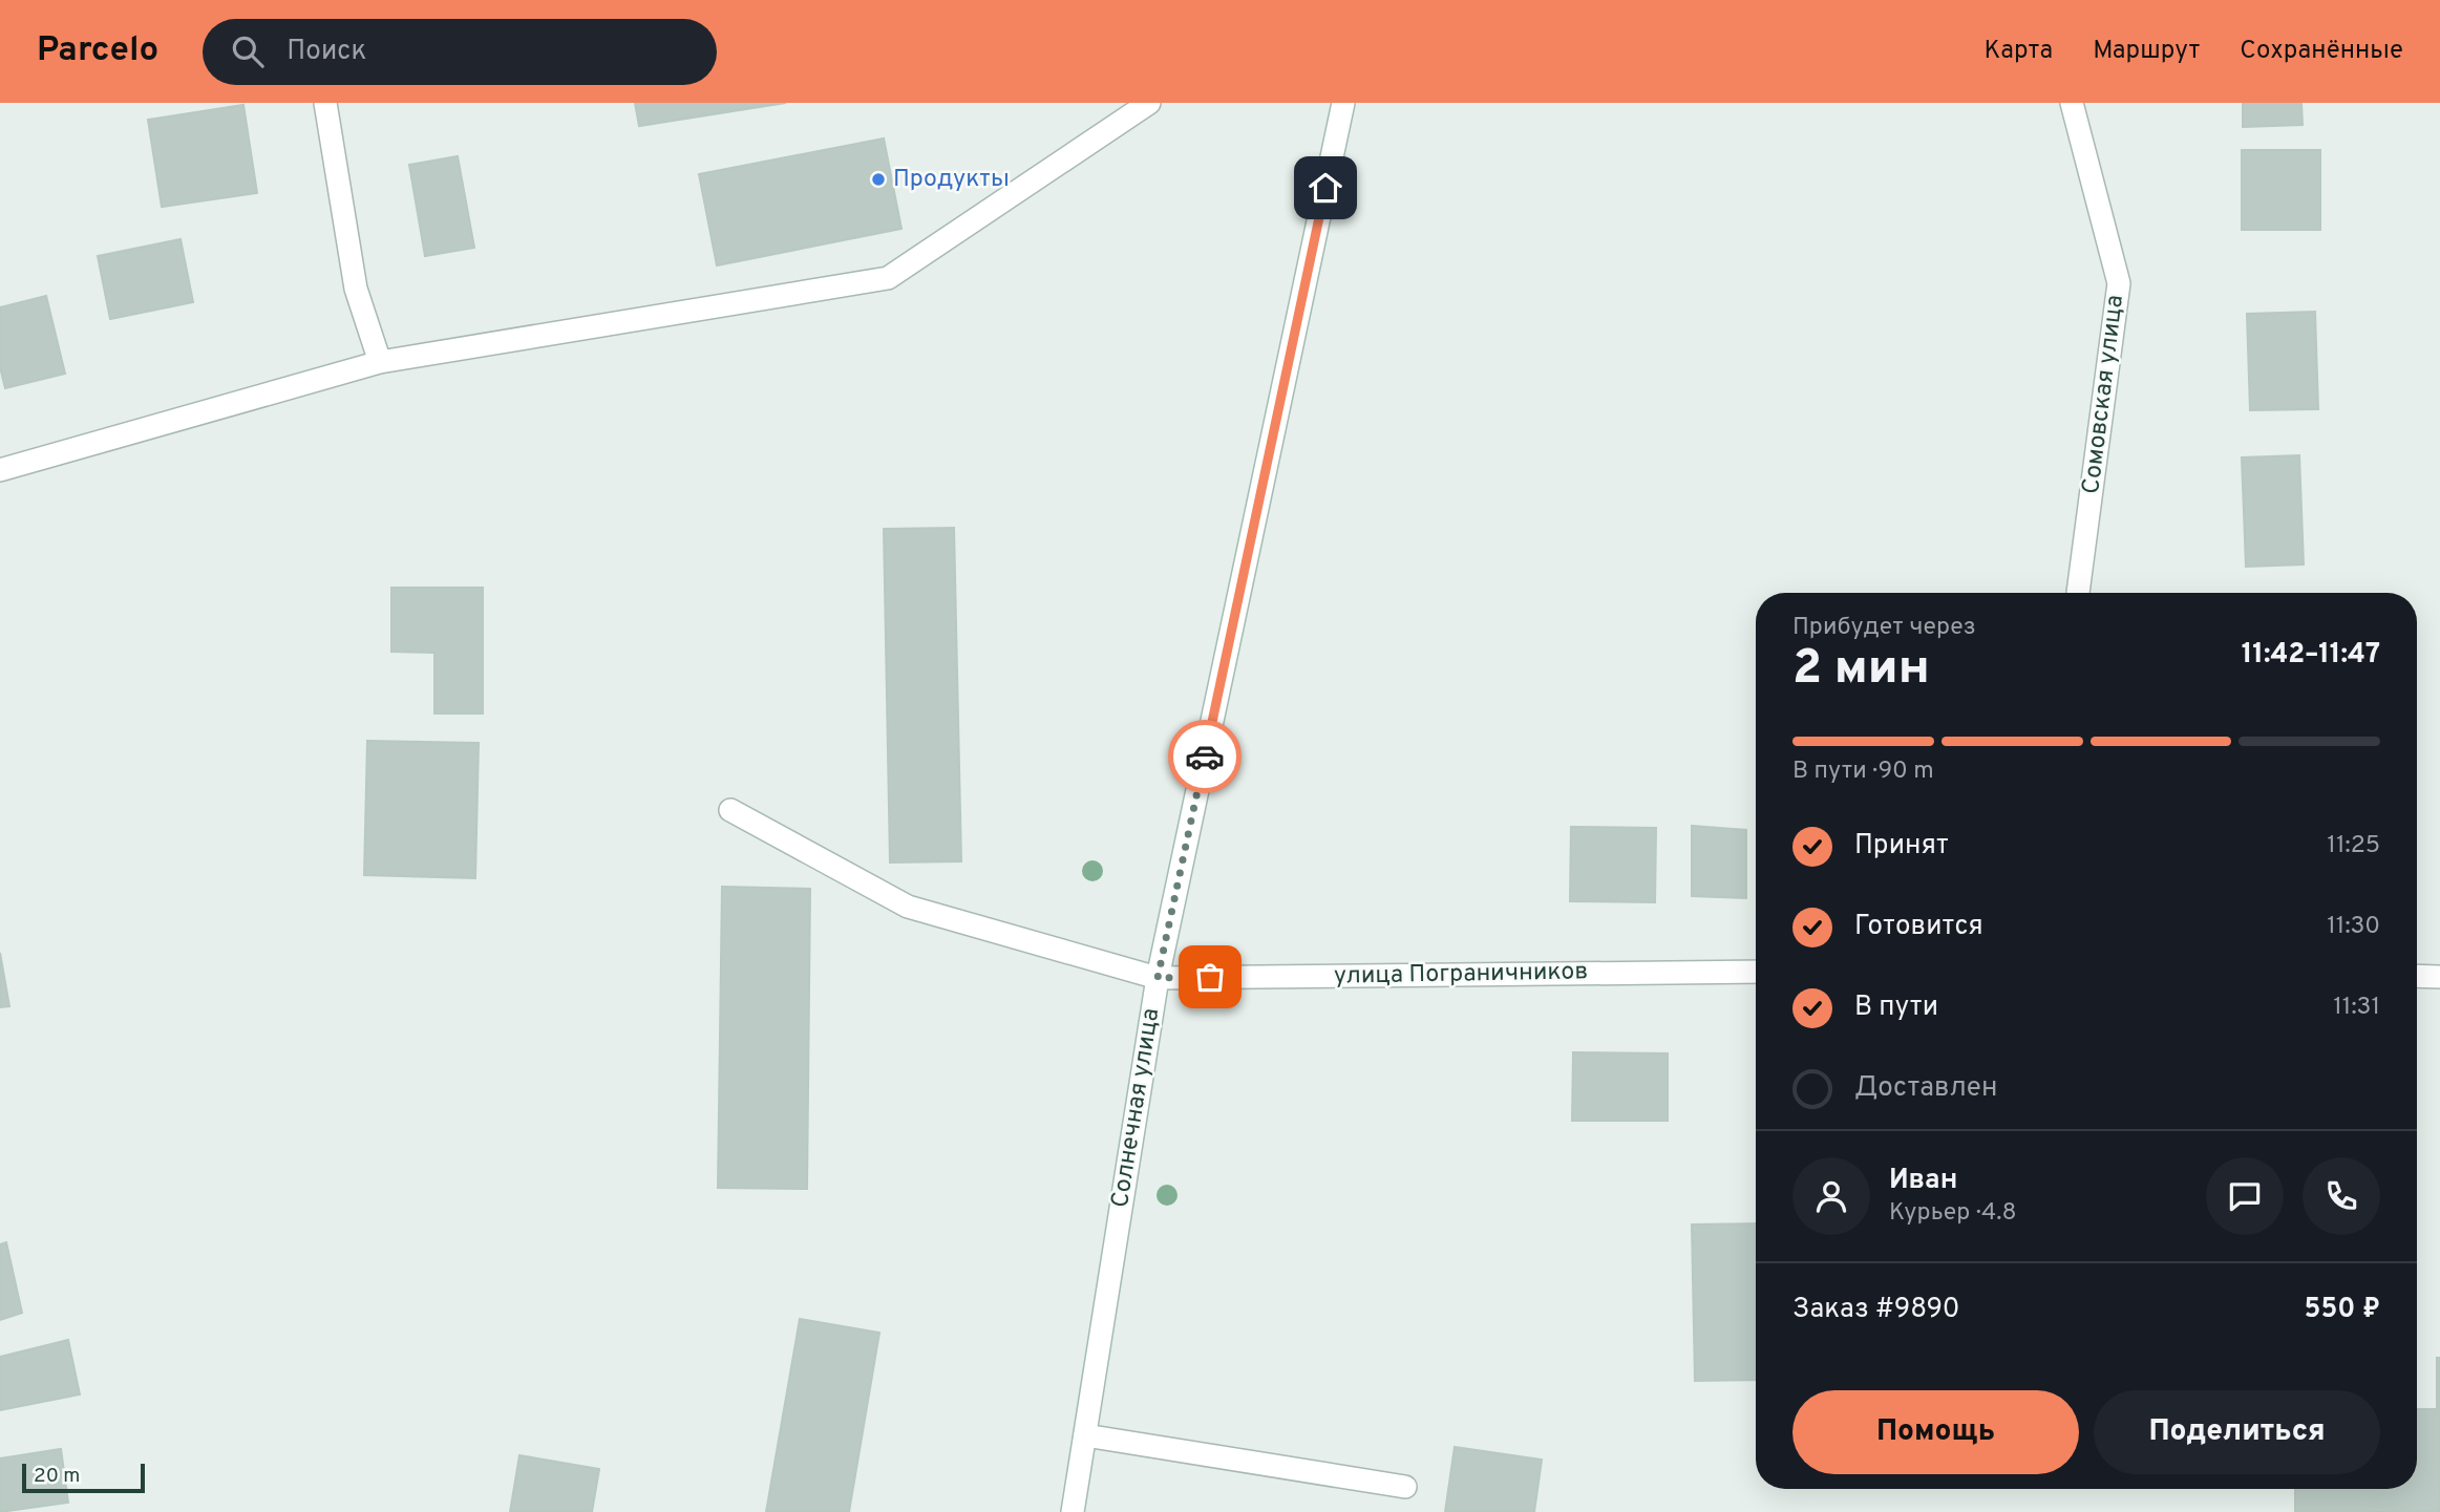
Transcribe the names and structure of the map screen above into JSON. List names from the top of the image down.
{
  "streets": {
    "street": ["Сомовская улица", "улица Пограничников", "Солнечная улица"]
  },
  "crossings": [
    ["улица Пограничников", "Солнечная улица"]
  ],
  "places": ["Продукты"],
  "scale_bar": "20 m",
  "page": {
    "header": "Parcelo",
    "search": "Поиск",
    "nav": ["Карта", "Маршрут", "Сохранённые"],
    "heading": ["2 мин", "Прибудет через", "11:42–11:47"],
    "panel": [
      "Иван",
      "Курьер · 4.8",
      "Заказ #9890",
      "550 ₽"
    ],
    "bar": "В пути · 90 m",
    "list": [
      ["Принят", "11:25"],
      ["Готовится", "11:30"],
      ["В пути", "11:31"],
      "Доставлен"
    ],
    "buttons": ["Помощь", "Поделиться"],
    "scale": "20 m"
  }
}
